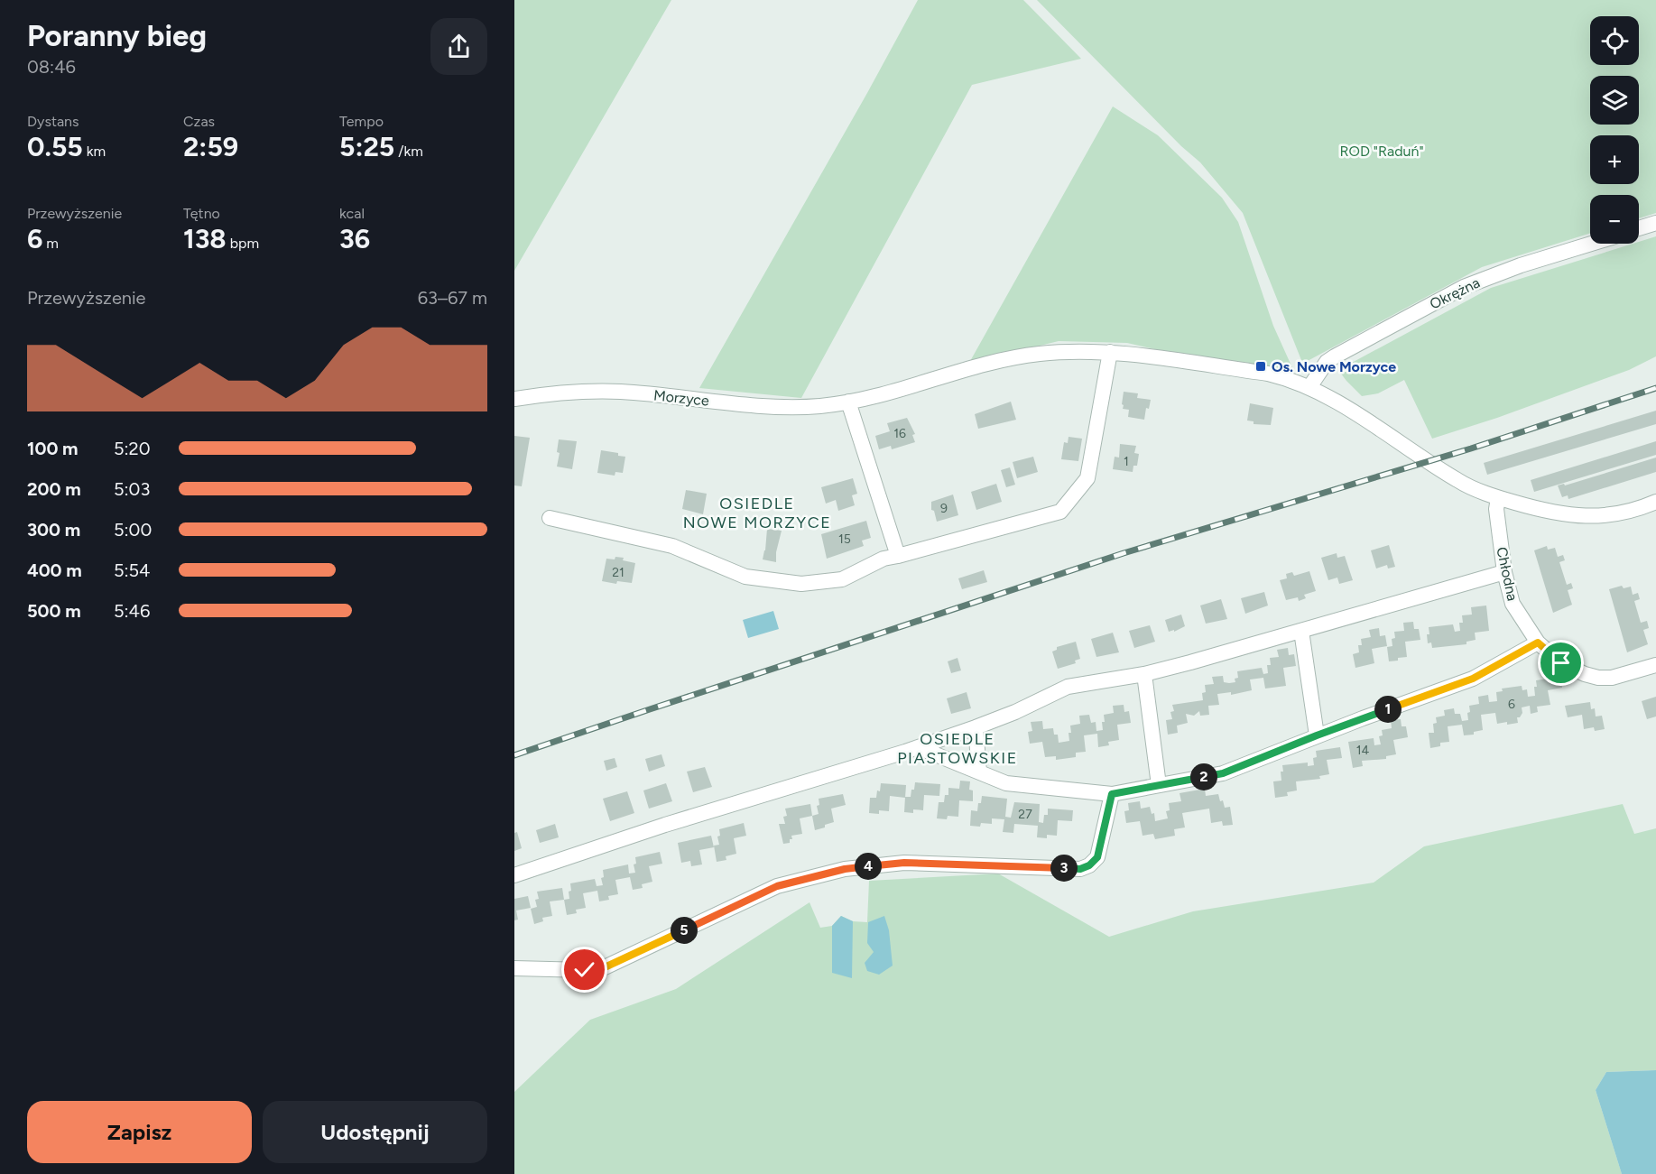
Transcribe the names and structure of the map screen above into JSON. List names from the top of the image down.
{
  "streets": {
    "street": ["Okrężna", "Morzyce", "Chłodna"]
  },
  "crossings": [
    ["Okrężna", "Morzyce"],
    ["Morzyce", "Chłodna"]
  ],
  "districts": ["OSIEDLE NOWE MORZYCE", "OSIEDLE PIASTOWSKIE"],
  "parks": ["ROD \"Raduń\""],
  "places": {
    "transit": ["Os. Nowe Morzyce"]
  },
  "house_numbers": [
    "16",
    "1",
    "9",
    "15",
    "21",
    "6",
    "14",
    "27"
  ],
  "page": {
    "heading": ["Poranny bieg", "08:46"],
    "map_buttons": ["+", "−"],
    "stats": [
      ["Dystans", "0.55 km"],
      ["Czas", "2:59"],
      ["Tempo", "5:25 /km"],
      ["Przewyższenie", "6 m"],
      ["Tętno", "138 bpm"],
      ["kcal", "36"]
    ],
    "chart": ["Przewyższenie", "63–67 m"],
    "list": [
      {
        "name": "100 m",
        "note": "5:20"
      },
      {
        "name": "200 m",
        "note": "5:03"
      },
      {
        "name": "300 m",
        "note": "5:00"
      },
      {
        "name": "400 m",
        "note": "5:54"
      },
      {
        "name": "500 m",
        "note": "5:46"
      }
    ],
    "pins": [
      "1",
      "2",
      "4",
      "3",
      "5"
    ],
    "buttons": ["Zapisz", "Udostępnij"]
  }
}
